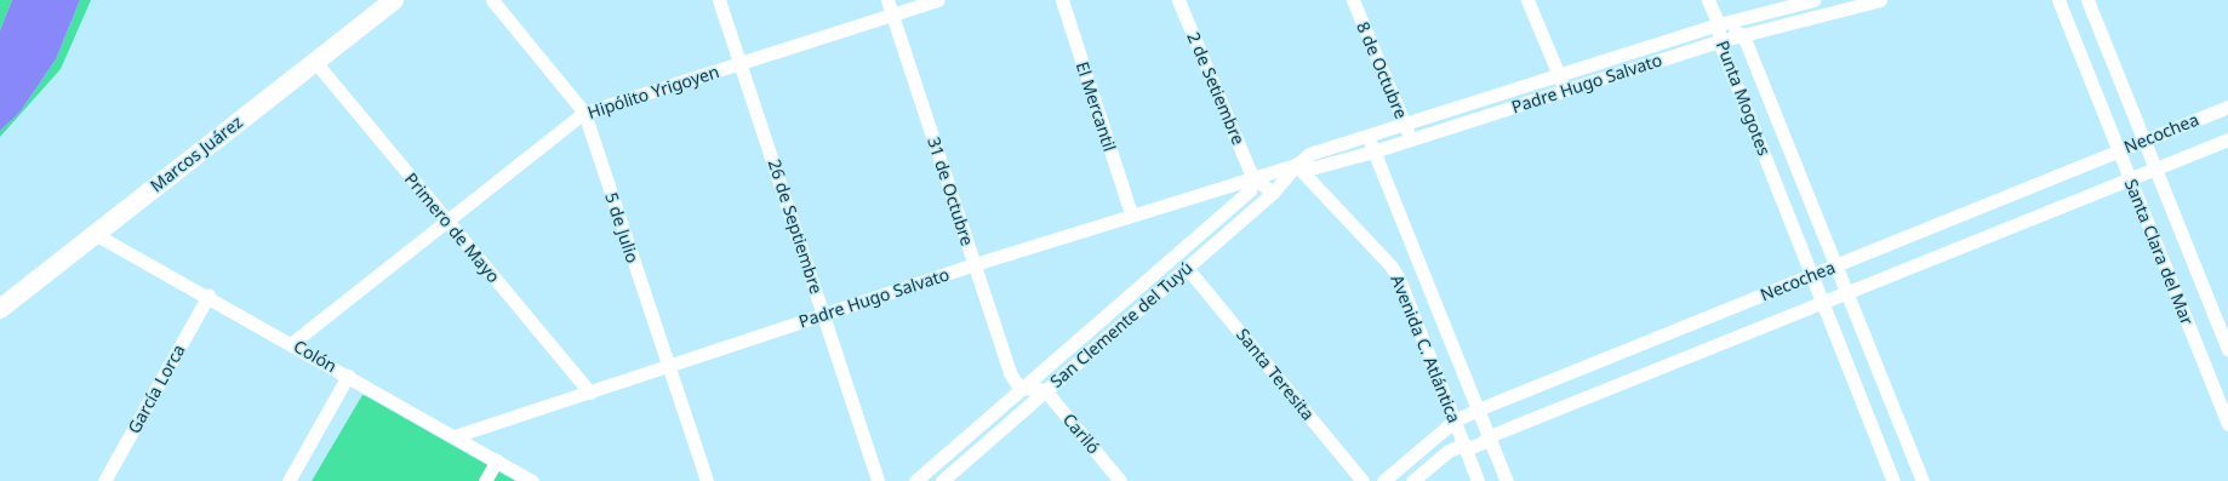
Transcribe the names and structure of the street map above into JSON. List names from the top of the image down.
{
  "streets": {
    "main road": ["Marcos Juárez"],
    "street": [
      "8 de Octubre",
      "Padre Hugo Salvato",
      "2 de Setiembre",
      "Hipólito Yrigoyen",
      "Punta Mogotes",
      "El Mercantil",
      "Necochea",
      "31 de Octubre",
      "26 de Septiembre",
      "Primero de Mayo",
      "5 de Julio",
      "Santa Clara del Mar",
      "San Clemente del Tuyú",
      "Avenida C. Atlántica",
      "Colón",
      "Santa Teresita",
      "García Lorca",
      "Cariló"
    ]
  },
  "crossings": [
    ["8 de Octubre", "Padre Hugo Salvato"],
    ["Padre Hugo Salvato", "2 de Setiembre"],
    ["Padre Hugo Salvato", "Punta Mogotes"],
    ["Padre Hugo Salvato", "El Mercantil"],
    ["Padre Hugo Salvato", "31 de Octubre"],
    ["Padre Hugo Salvato", "26 de Septiembre"],
    ["Padre Hugo Salvato", "Primero de Mayo"],
    ["Padre Hugo Salvato", "5 de Julio"],
    ["Padre Hugo Salvato", "San Clemente del Tuyú"],
    ["Padre Hugo Salvato", "Avenida C. Atlántica"],
    ["Padre Hugo Salvato", "Colón"],
    ["2 de Setiembre", "San Clemente del Tuyú"],
    ["Hipólito Yrigoyen", "31 de Octubre"],
    ["Hipólito Yrigoyen", "26 de Septiembre"],
    ["Hipólito Yrigoyen", "Primero de Mayo"],
    ["Hipólito Yrigoyen", "5 de Julio"],
    ["Hipólito Yrigoyen", "Colón"],
    ["Punta Mogotes", "Necochea"],
    ["Necochea", "Santa Clara del Mar"],
    ["Necochea", "Avenida C. Atlántica"],
    ["Marcos Juárez", "Primero de Mayo"],
    ["Marcos Juárez", "Colón"],
    ["31 de Octubre", "San Clemente del Tuyú"],
    ["San Clemente del Tuyú", "Avenida C. Atlántica"],
    ["San Clemente del Tuyú", "Santa Teresita"],
    ["San Clemente del Tuyú", "Cariló"],
    ["Colón", "García Lorca"]
  ]
}
